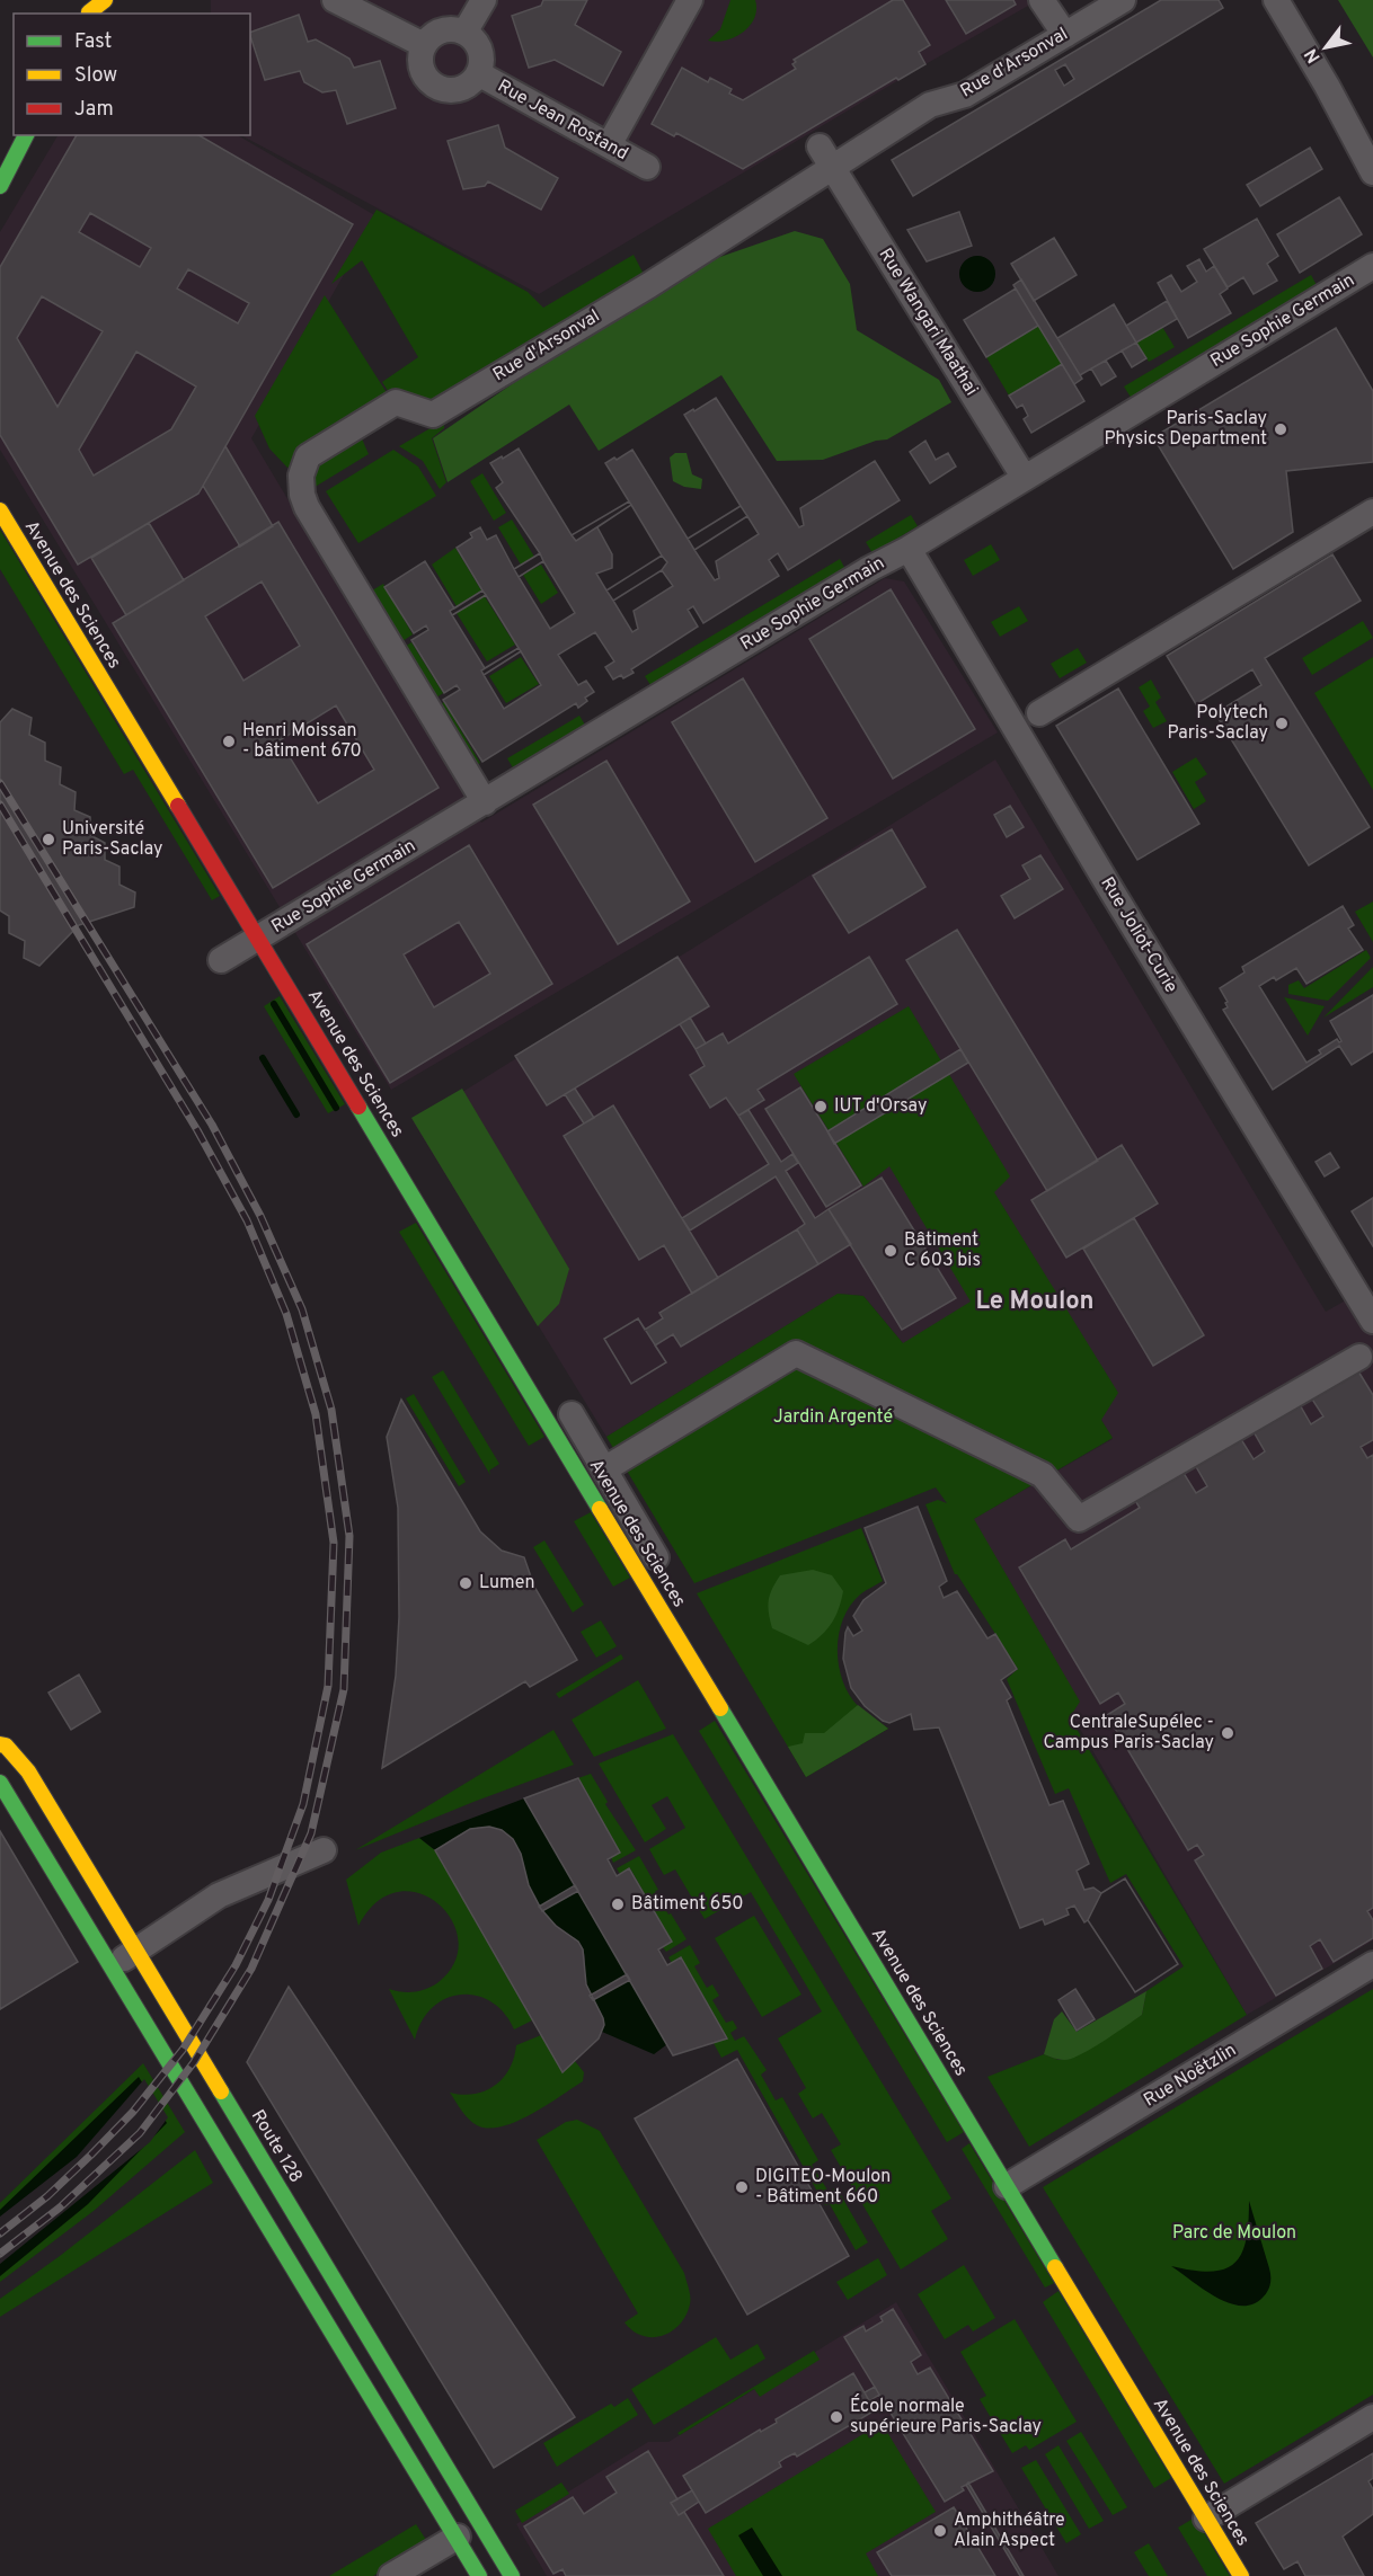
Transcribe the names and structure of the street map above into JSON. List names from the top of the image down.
{
  "streets": {
    "street": [
      "Rue d'Arsonval",
      "Rue Jean Rostand",
      "Rue Sophie Germain",
      "Rue Wangari Maathai",
      "Avenue des Sciences",
      "Rue Joliot-Curie",
      "Rue Noëtzlin",
      "Route 128"
    ]
  },
  "crossings": [
    ["Rue d'Arsonval", "Rue Sophie Germain"],
    ["Rue d'Arsonval", "Rue Wangari Maathai"],
    ["Rue Sophie Germain", "Rue Wangari Maathai"],
    ["Rue Sophie Germain", "Avenue des Sciences"],
    ["Rue Sophie Germain", "Rue Joliot-Curie"],
    ["Avenue des Sciences", "Rue Noëtzlin"]
  ],
  "districts": ["Le Moulon"],
  "parks": ["Jardin Argenté", "Parc de Moulon"],
  "places": [
    "Paris-Saclay Physics Department",
    "Polytech Paris-Saclay",
    "Henri Moissan - bâtiment 670",
    "Université Paris-Saclay",
    "IUT d'Orsay",
    "Bâtiment C 603 bis",
    "Lumen",
    "CentraleSupélec - Campus Paris-Saclay",
    "Bâtiment 650",
    "DIGITEO-Moulon - Bâtiment 660",
    "École normale supérieure Paris-Saclay",
    "Amphithéâtre Alain Aspect"
  ],
  "legend": ["Fast", "Slow", "Jam"],
  "north": "bottom left"
}
